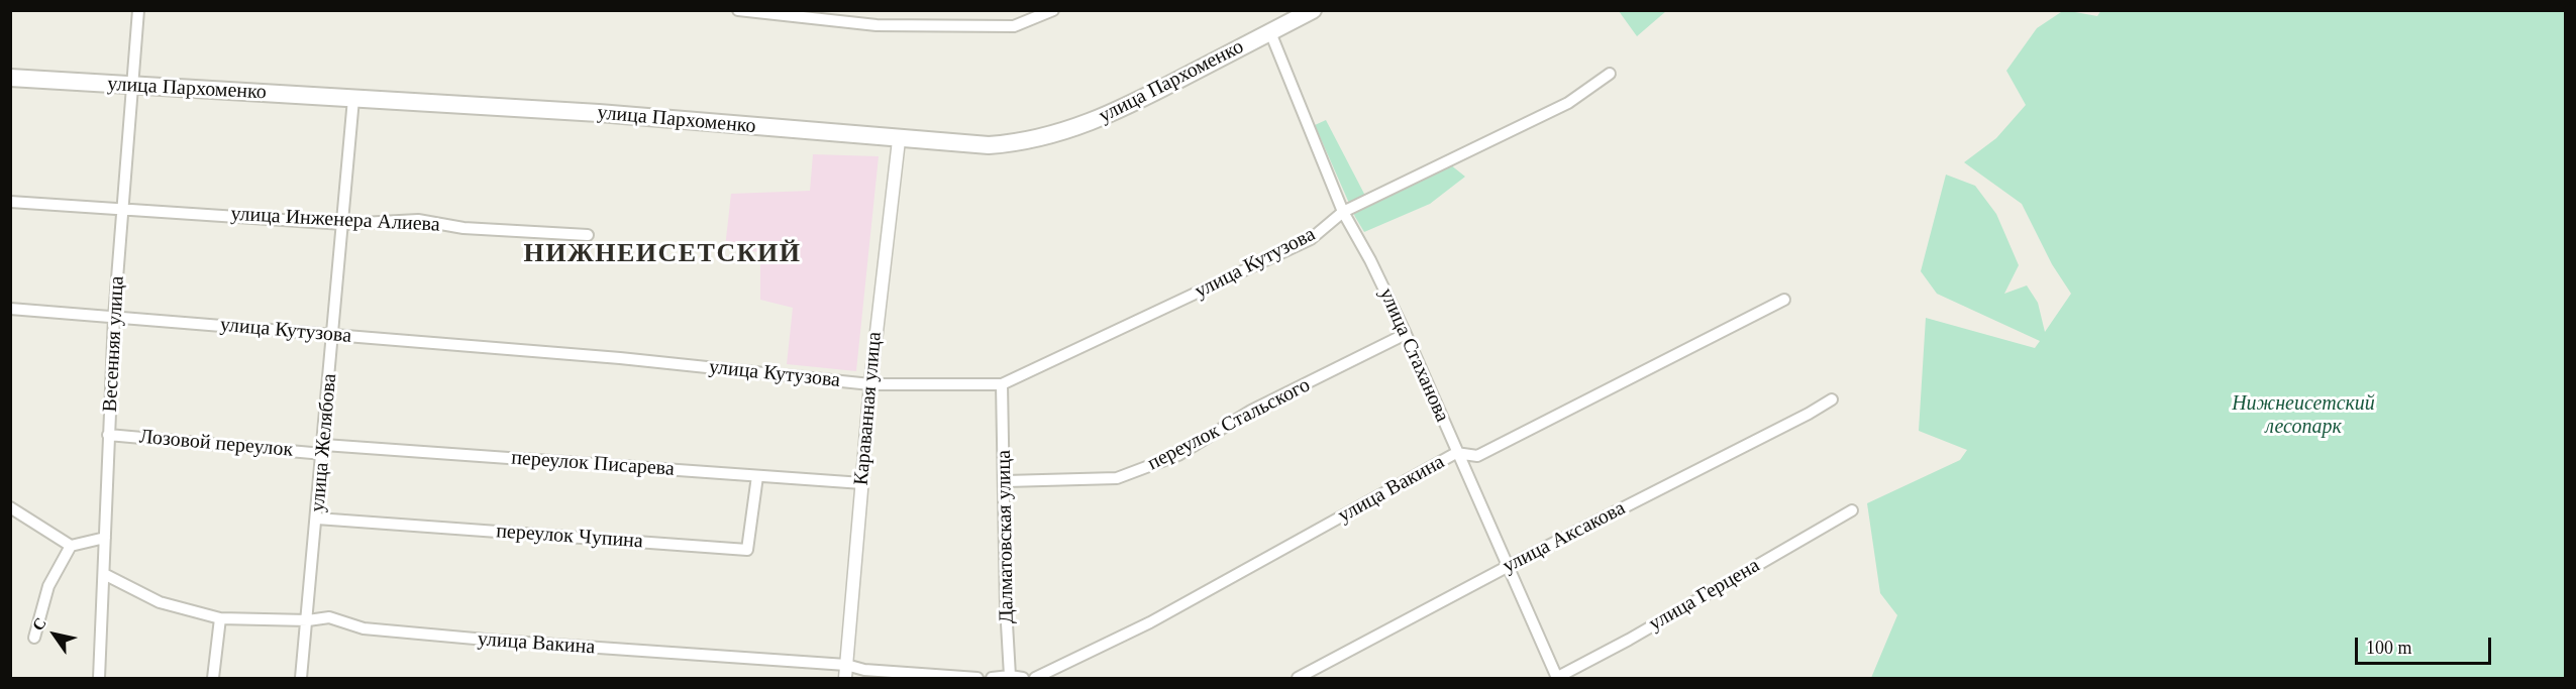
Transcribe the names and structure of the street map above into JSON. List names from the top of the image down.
{
  "streets": {
    "main road": ["улица Пархоменко"],
    "street": [
      "улица Инженера Алиева",
      "улица Кутузова",
      "Весенняя улица",
      "улица Стаханова",
      "Караванная улица",
      "переулок Стальского",
      "улица Желябова",
      "Лозовой переулок",
      "переулок Писарева",
      "улица Вакина",
      "переулок Чупина",
      "Далматовская улица",
      "улица Аксакова",
      "улица Герцена"
    ]
  },
  "crossings": [
    ["улица Пархоменко", "Весенняя улица"],
    ["улица Пархоменко", "улица Стаханова"],
    ["улица Пархоменко", "Караванная улица"],
    ["улица Пархоменко", "улица Желябова"],
    ["улица Инженера Алиева", "Весенняя улица"],
    ["улица Инженера Алиева", "улица Желябова"],
    ["улица Кутузова", "Весенняя улица"],
    ["улица Кутузова", "улица Стаханова"],
    ["улица Кутузова", "Караванная улица"],
    ["улица Кутузова", "улица Желябова"],
    ["улица Кутузова", "Далматовская улица"],
    ["Весенняя улица", "Лозовой переулок"],
    ["Весенняя улица", "улица Вакина"],
    ["улица Стаханова", "переулок Стальского"],
    ["улица Стаханова", "улица Вакина"],
    ["улица Стаханова", "улица Аксакова"],
    ["улица Стаханова", "улица Герцена"],
    ["Караванная улица", "переулок Писарева"],
    ["Караванная улица", "улица Вакина"],
    ["переулок Стальского", "Далматовская улица"],
    ["улица Желябова", "Лозовой переулок"],
    ["улица Желябова", "переулок Писарева"],
    ["улица Желябова", "улица Вакина"],
    ["улица Желябова", "переулок Чупина"],
    ["Лозовой переулок", "переулок Писарева"],
    ["переулок Писарева", "переулок Чупина"]
  ],
  "districts": ["НИЖНЕИСЕТСКИЙ"],
  "parks": ["Нижнеисетский лесопарк"],
  "scale_bar": "100 m",
  "north": "top left"
}
